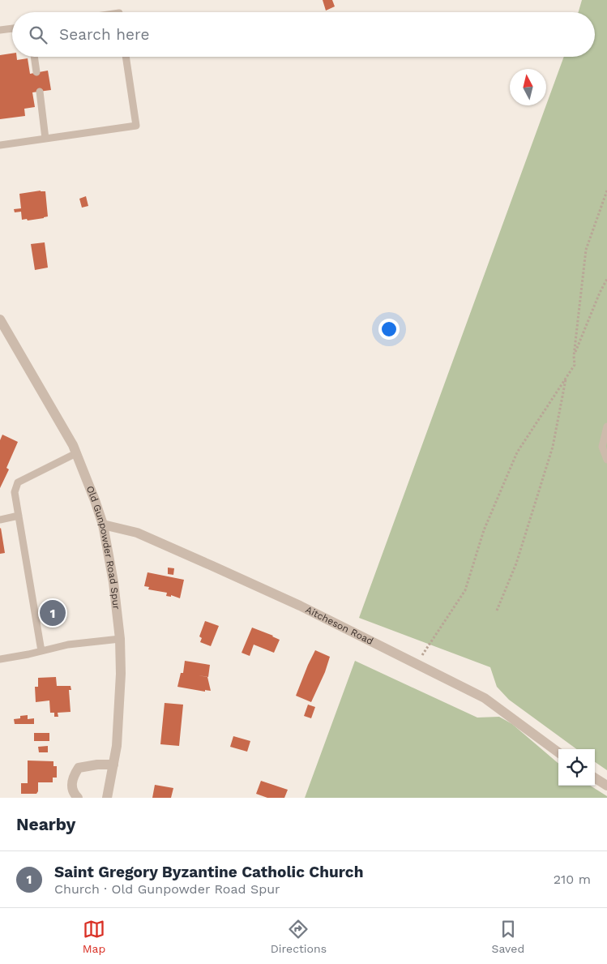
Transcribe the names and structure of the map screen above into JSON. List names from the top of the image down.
{
  "streets": {
    "street": ["Old Gunpowder Road Spur", "Aitcheson Road"]
  },
  "crossings": [
    ["Old Gunpowder Road Spur", "Aitcheson Road"]
  ],
  "north": "top",
  "page": {
    "search": "Search here",
    "pins": "1",
    "heading": "Nearby",
    "list": [
      {
        "mark": "1",
        "name": "Saint Gregory Byzantine Catholic Church",
        "note": "Church · Old Gunpowder Road Spur",
        "value": "210 m"
      }
    ],
    "nav": ["Map", "Directions", "Saved"]
  }
}
